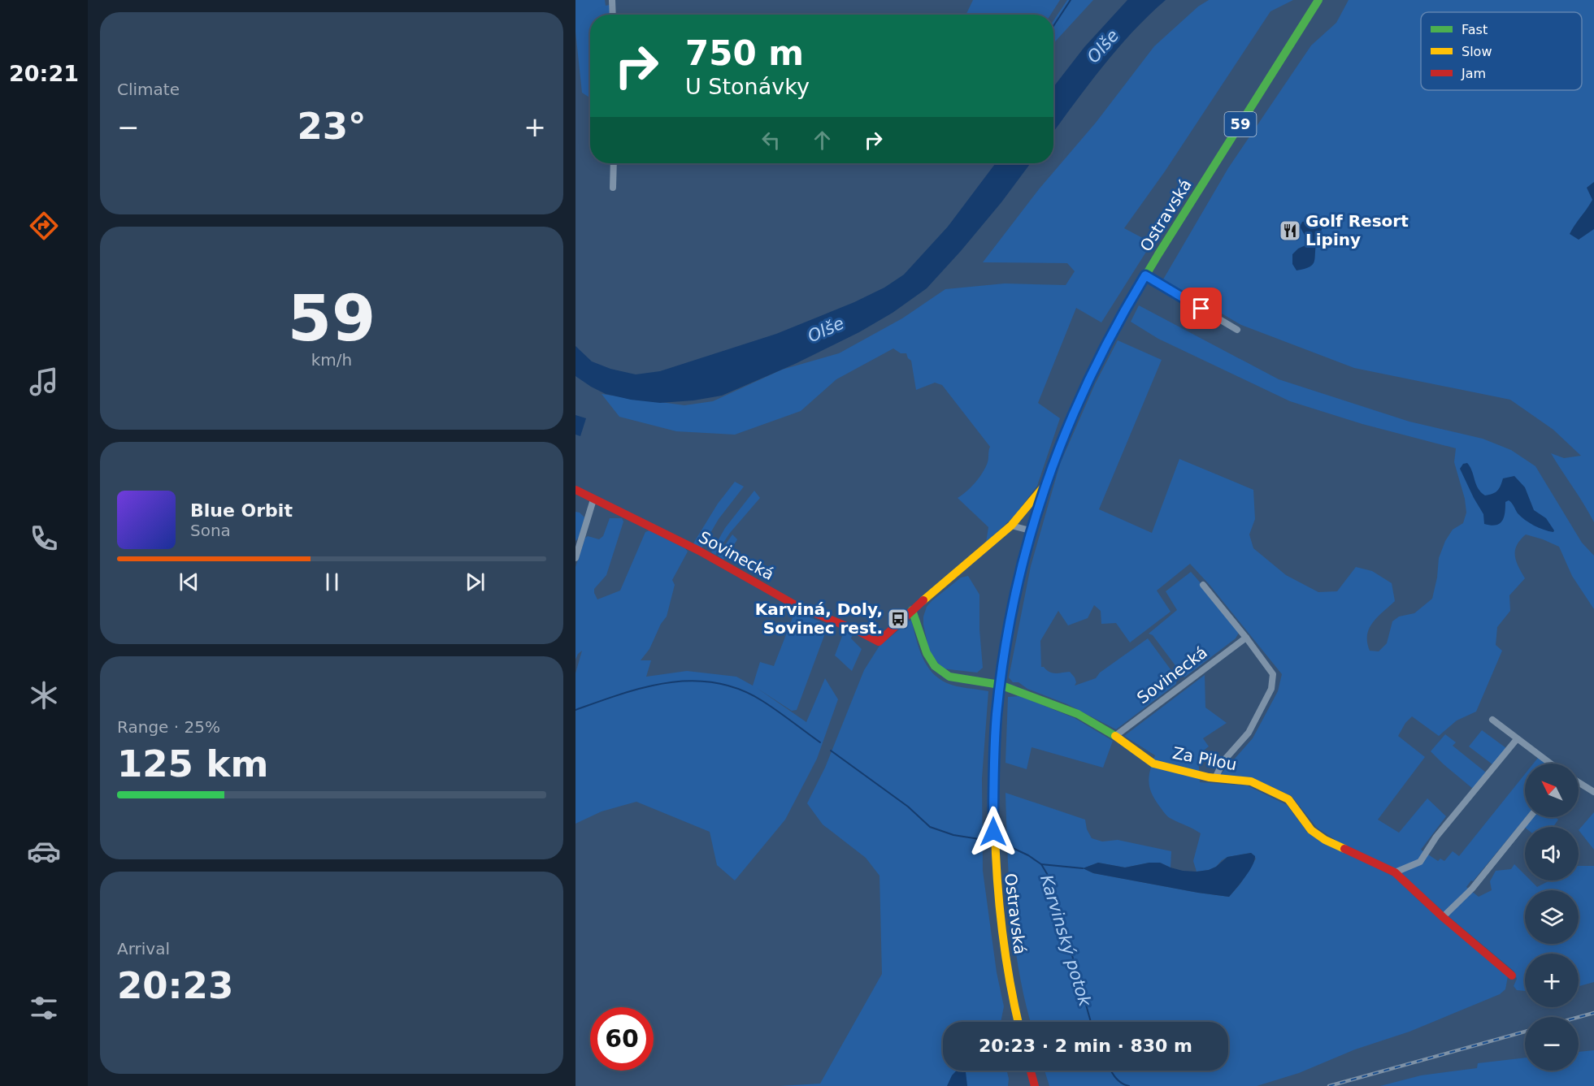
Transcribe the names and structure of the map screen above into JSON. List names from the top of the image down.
{
  "streets": {
    "street": [
      "59",
      "Ostravská",
      "Sovinecká",
      "Za Pilou"
    ]
  },
  "crossings": [
    ["Ostravská", "Sovinecká"],
    ["Ostravská", "Za Pilou"],
    ["Sovinecká", "Za Pilou"]
  ],
  "water": ["Olše", "Karvinský potok"],
  "places": {
    "restaurant": ["Golf Resort Lipiny"],
    "bus stop": ["Karviná, Doly, Sovinec rest."]
  },
  "legend": ["Fast", "Slow", "Jam"],
  "north": "top left",
  "page": {
    "tabs": "20:21",
    "tile": [
      "Climate",
      ["59", "km/h"],
      ["Range · 25%", "125 km"],
      ["Arrival", "20:23"]
    ],
    "turn": ["750 m", "U Stonávky"],
    "heat": ["−", "23°", "+"],
    "song": ["Blue Orbit", "Sona"],
    "map_buttons": ["+", "−"],
    "limit": "60",
    "trip": "20:23 · 2 min · 830 m"
  }
}
